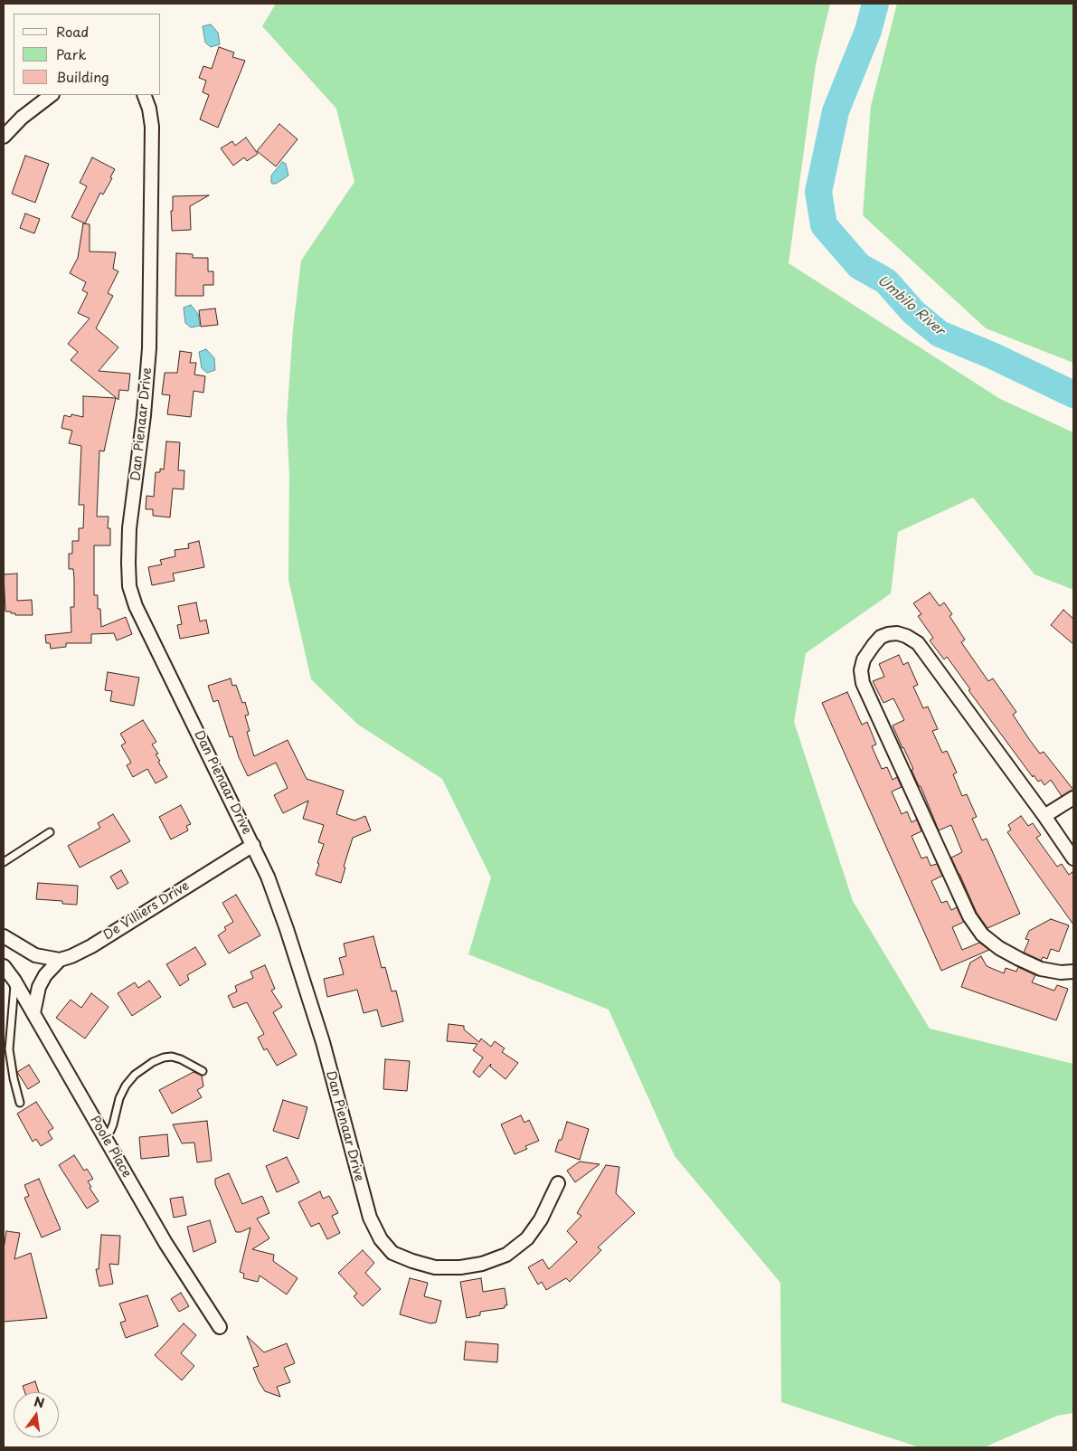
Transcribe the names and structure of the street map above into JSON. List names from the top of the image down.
{
  "streets": {
    "street": ["Dan Pienaar Drive", "De Villiers Drive", "Poole Place"]
  },
  "crossings": [
    ["Dan Pienaar Drive", "De Villiers Drive"]
  ],
  "water": ["Umbilo River"],
  "legend": ["Road", "Park", "Building"],
  "north": "top"
}
